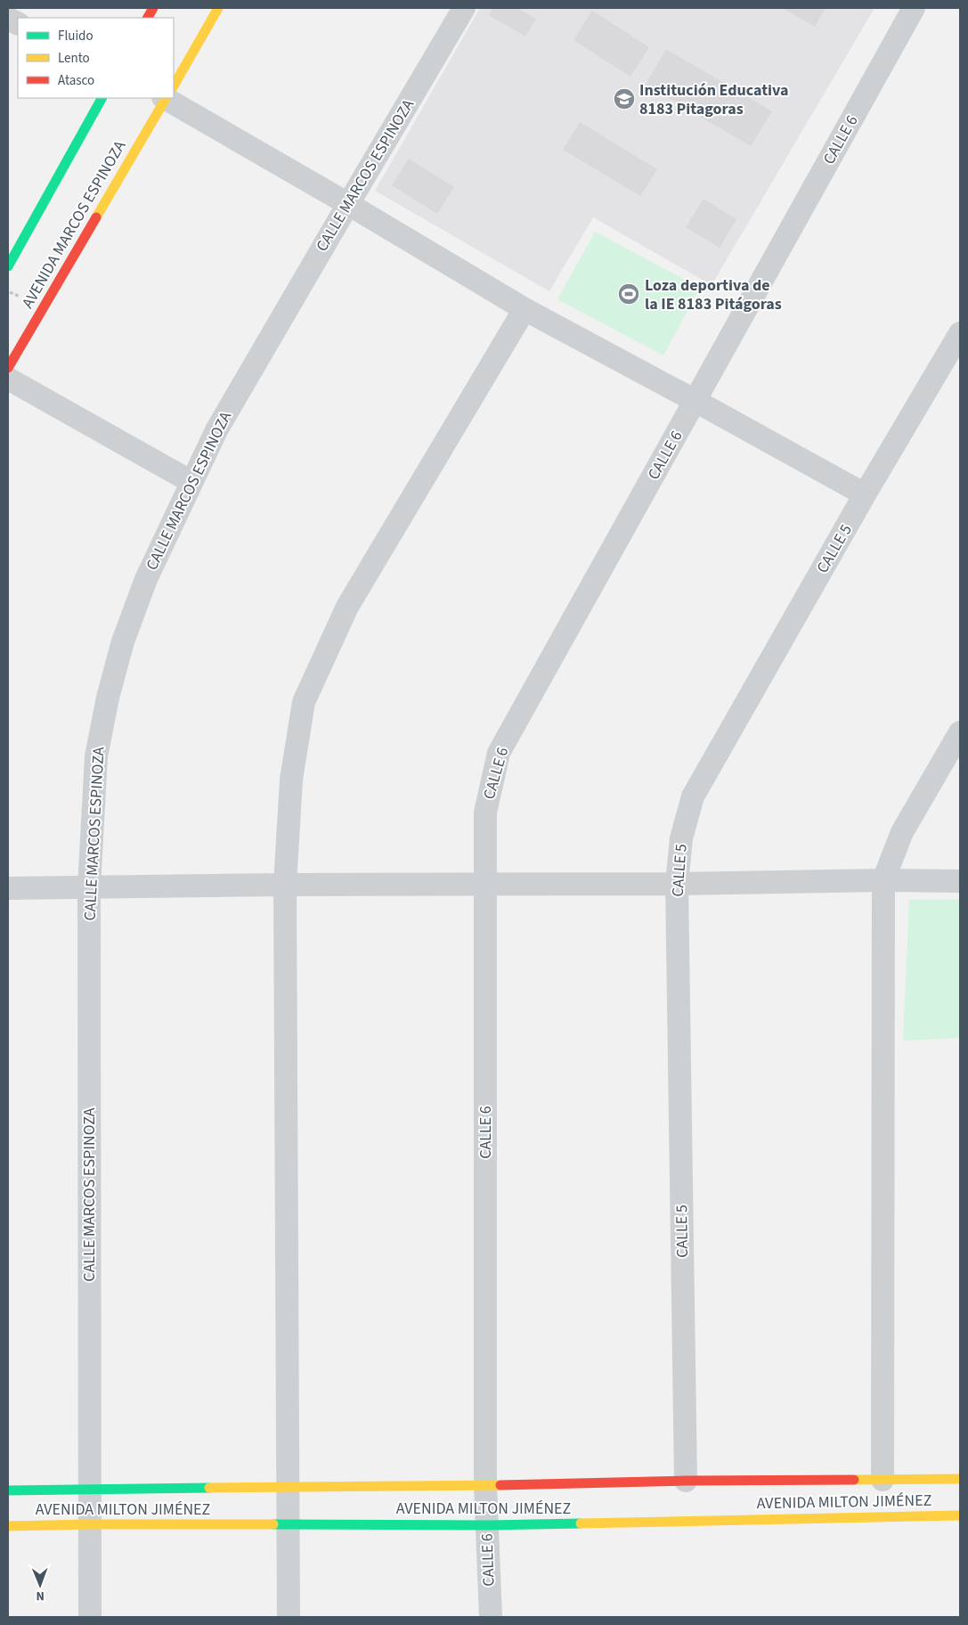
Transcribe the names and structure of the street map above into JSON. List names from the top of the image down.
{
  "streets": {
    "street": [
      "CALLE 6",
      "CALLE MARCOS ESPINOZA",
      "AVENIDA MARCOS ESPINOZA",
      "CALLE 5",
      "AVENIDA MILTON JIMÉNEZ"
    ]
  },
  "crossings": [
    ["CALLE 6", "AVENIDA MILTON JIMÉNEZ"],
    ["CALLE MARCOS ESPINOZA", "AVENIDA MILTON JIMÉNEZ"],
    ["CALLE 5", "AVENIDA MILTON JIMÉNEZ"]
  ],
  "places": {
    "school or university": ["Institución Educativa 8183 Pitagoras"],
    "sports": ["Loza deportiva de la IE 8183 Pitágoras"]
  },
  "legend": ["Fluido", "Lento", "Atasco"],
  "north": "bottom"
}
